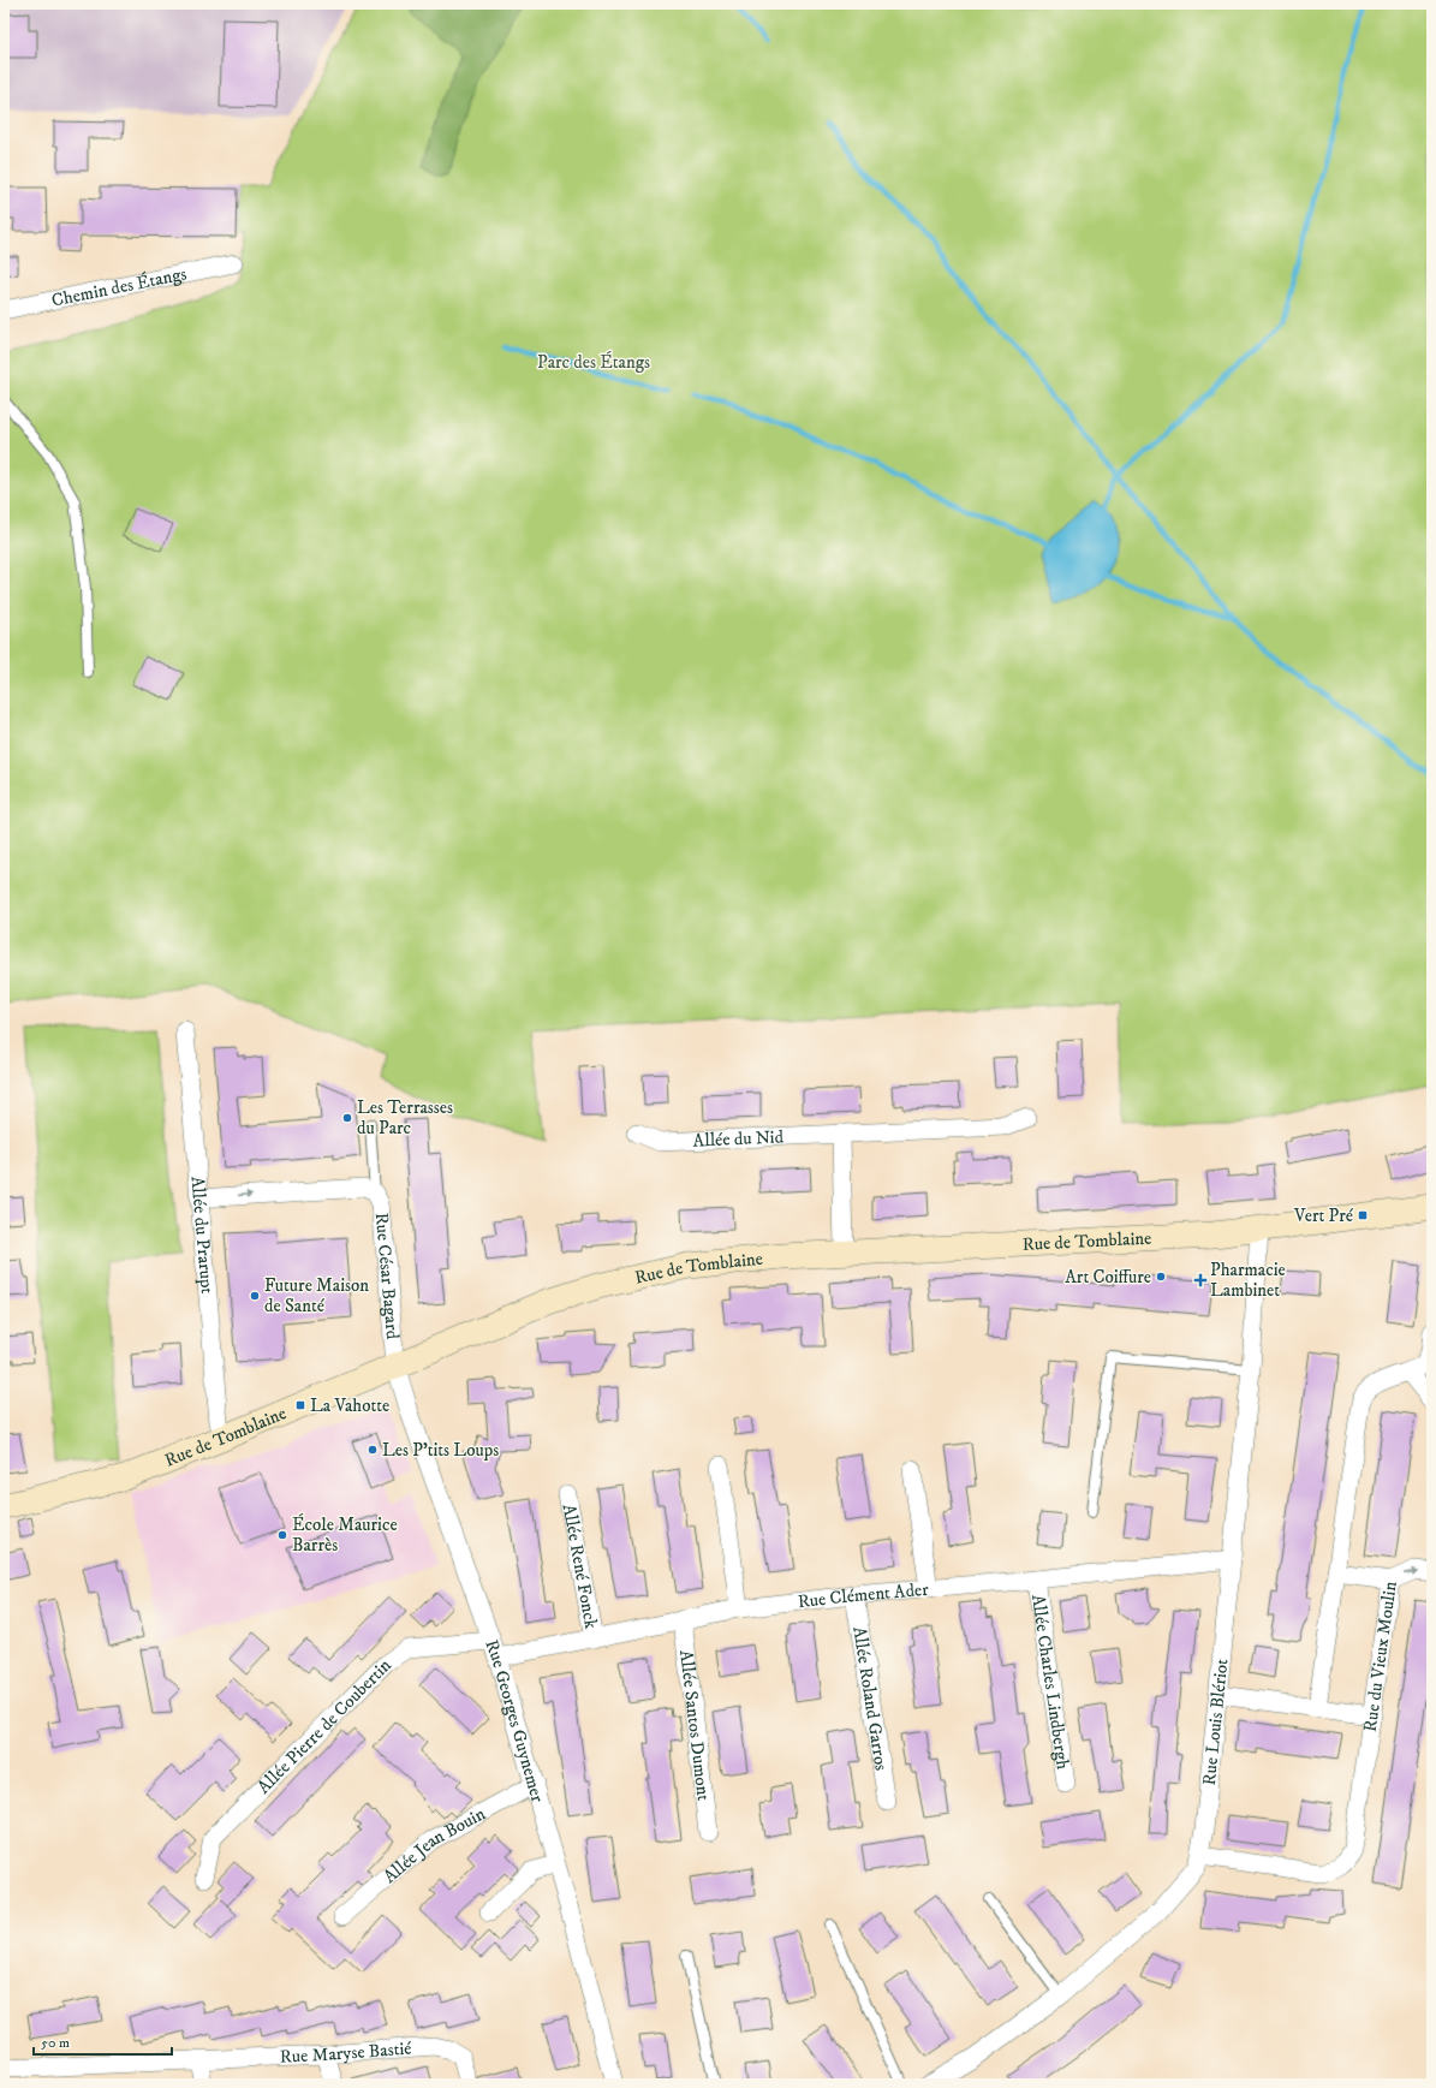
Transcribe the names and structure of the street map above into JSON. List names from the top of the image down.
{
  "streets": {
    "main road": ["Rue de Tomblaine"],
    "street": [
      "Chemin des Étangs",
      "Allée du Nid",
      "Allée du Prarupt",
      "Rue César Bagard",
      "Allée René Fonck",
      "Rue Clément Ader",
      "Rue du Vieux Moulin",
      "Allée Charles Lindbergh",
      "Allée Roland Garros",
      "Rue Georges Guynemer",
      "Rue Louis Blériot",
      "Allée Pierre de Coubertin",
      "Allée Santos Dumont",
      "Allée Jean Bouin",
      "Rue Maryse Bastié"
    ]
  },
  "crossings": [
    ["Allée du Prarupt", "Rue de Tomblaine"],
    ["Allée du Prarupt", "Rue César Bagard"],
    ["Rue de Tomblaine", "Rue César Bagard"],
    ["Rue de Tomblaine", "Rue Georges Guynemer"],
    ["Rue de Tomblaine", "Rue Louis Blériot"],
    ["Rue César Bagard", "Rue Georges Guynemer"],
    ["Allée René Fonck", "Rue Clément Ader"],
    ["Rue Clément Ader", "Allée Charles Lindbergh"],
    ["Rue Clément Ader", "Allée Roland Garros"],
    ["Rue Clément Ader", "Rue Georges Guynemer"],
    ["Rue Clément Ader", "Rue Louis Blériot"],
    ["Rue Clément Ader", "Allée Pierre de Coubertin"],
    ["Rue Clément Ader", "Allée Santos Dumont"],
    ["Rue du Vieux Moulin", "Rue Louis Blériot"],
    ["Rue Georges Guynemer", "Allée Pierre de Coubertin"],
    ["Rue Georges Guynemer", "Allée Jean Bouin"]
  ],
  "one_way": ["Rue César Bagard"],
  "parks": ["Parc des Étangs"],
  "places": {
    "other": [
      "Les Terrasses du Parc",
      "Art Coiffure",
      "Future Maison de Santé",
      "Les P'tits Loups",
      "École Maurice Barrès"
    ],
    "transit": ["Vert Pré", "La Vahotte"],
    "health": ["Pharmacie Lambinet"]
  },
  "scale_bar": "50 m"
}
